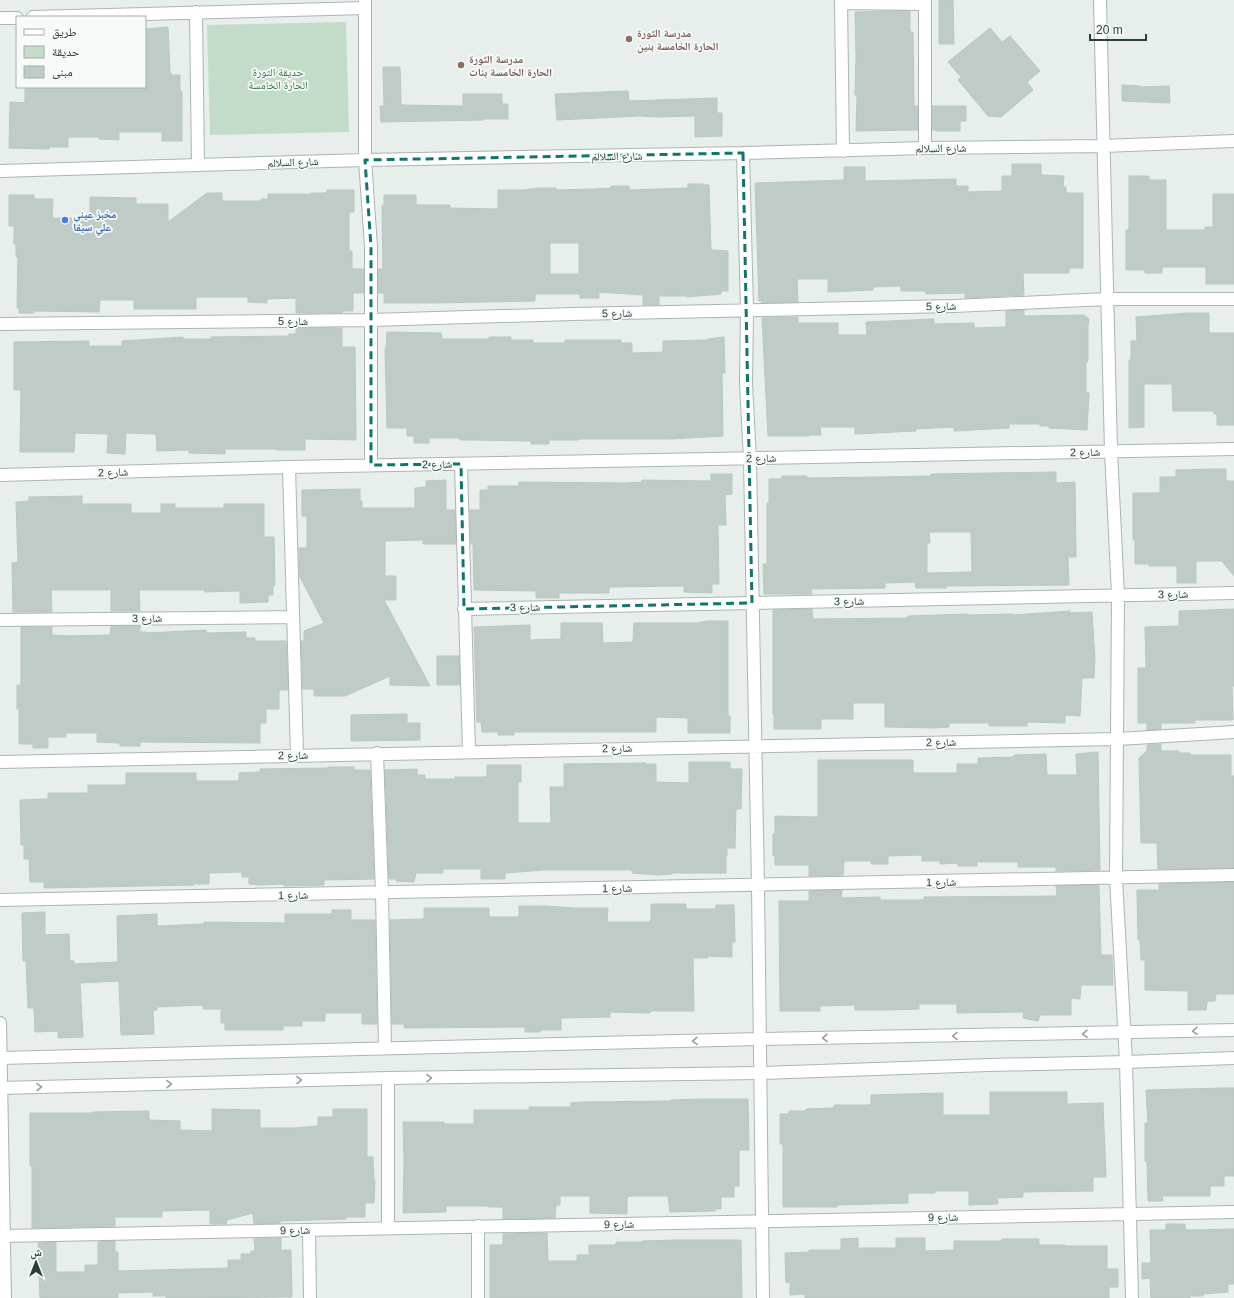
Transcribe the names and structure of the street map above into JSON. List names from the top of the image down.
{
  "streets": {
    "street": [
      "شارع السلالم",
      "شارع 5",
      "شارع 2",
      "شارع 3",
      "شارع 1",
      "شارع 9"
    ]
  },
  "parks": ["حديقة الثورة الحارة الخامسة"],
  "places": ["مدرسة الثورة الحارة الخامسة بنين", "مدرسة الثورة الحارة الخامسة بنات", "مخبز عيني علي سيقا"],
  "legend": ["طريق", "حديقة", "مبنى"],
  "scale_bar": "20 m",
  "north": "top"
}
